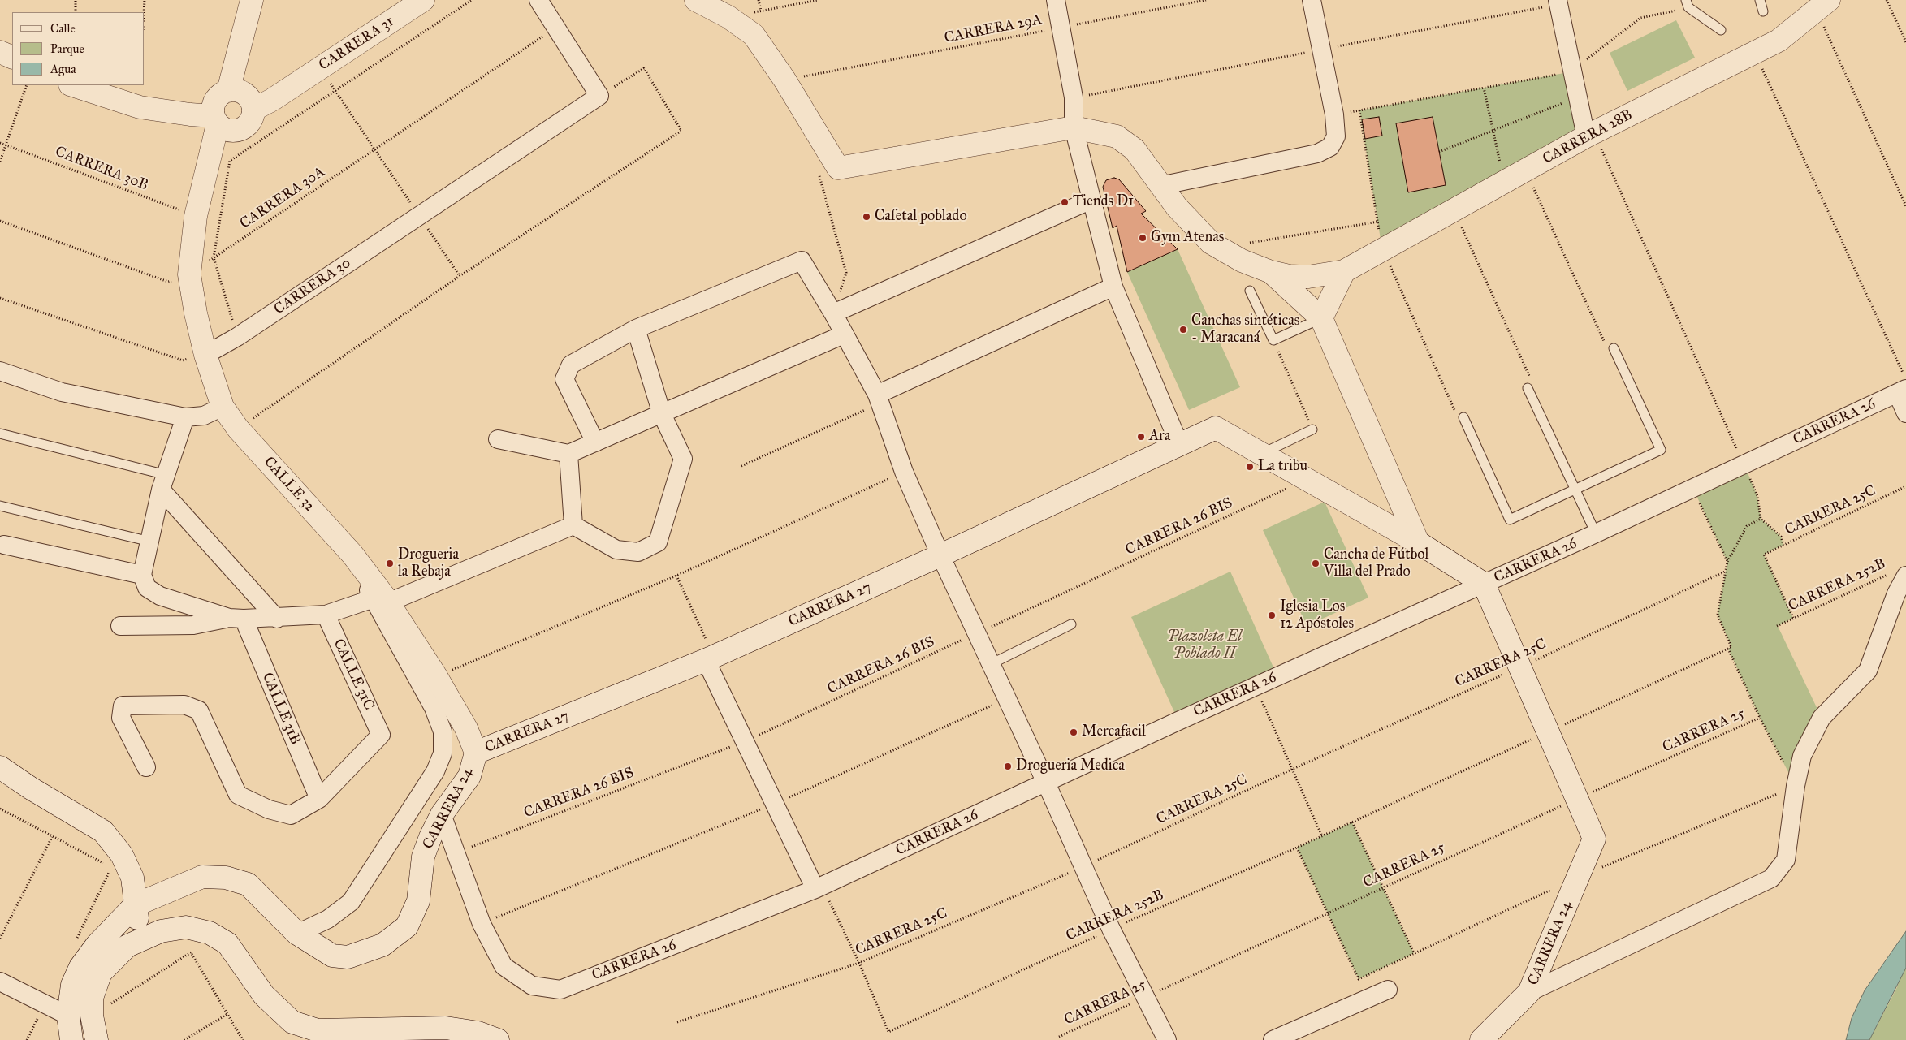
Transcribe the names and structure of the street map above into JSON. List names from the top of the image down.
{
  "streets": {
    "main road": [
      "CARRERA 31",
      "CARRERA 28B",
      "CALLE 32",
      "CARRERA 27",
      "CARRERA 24"
    ],
    "street": [
      "CARRERA 30",
      "CARRERA 26",
      "CALLE 31C",
      "CALLE 31B"
    ],
    "path": [
      "CARRERA 29A",
      "CARRERA 30B",
      "CARRERA 30A",
      "CARRERA 25C",
      "CARRERA 26 BIS",
      "CARRERA 252B",
      "CARRERA 25"
    ]
  },
  "crossings": [
    ["CARRERA 31", "CALLE 32"],
    ["CARRERA 30B", "CALLE 32"],
    ["CARRERA 30A", "CALLE 32"],
    ["CARRERA 30", "CALLE 32"],
    ["CARRERA 26", "CARRERA 24"],
    ["CALLE 32", "CARRERA 27"],
    ["CALLE 32", "CARRERA 24"],
    ["CARRERA 25C", "CARRERA 252B"],
    ["CARRERA 25C", "CARRERA 24"],
    ["CARRERA 252B", "CARRERA 25"],
    ["CARRERA 27", "CARRERA 24"],
    ["CALLE 31C", "CALLE 31B"],
    ["CARRERA 25", "CARRERA 24"]
  ],
  "parks": ["Plazoleta El Poblado II"],
  "places": [
    "Tiends D1",
    "Cafetal poblado",
    "Gym Atenas",
    "Canchas sintéticas - Maracaná",
    "Ara",
    "La tribu",
    "Drogueria la Rebaja",
    "Cancha de Fútbol Villa del Prado",
    "Iglesia Los 12 Apóstoles",
    "Mercafacil",
    "Drogueria Medica"
  ],
  "legend": ["Calle", "Parque", "Agua"]
}
